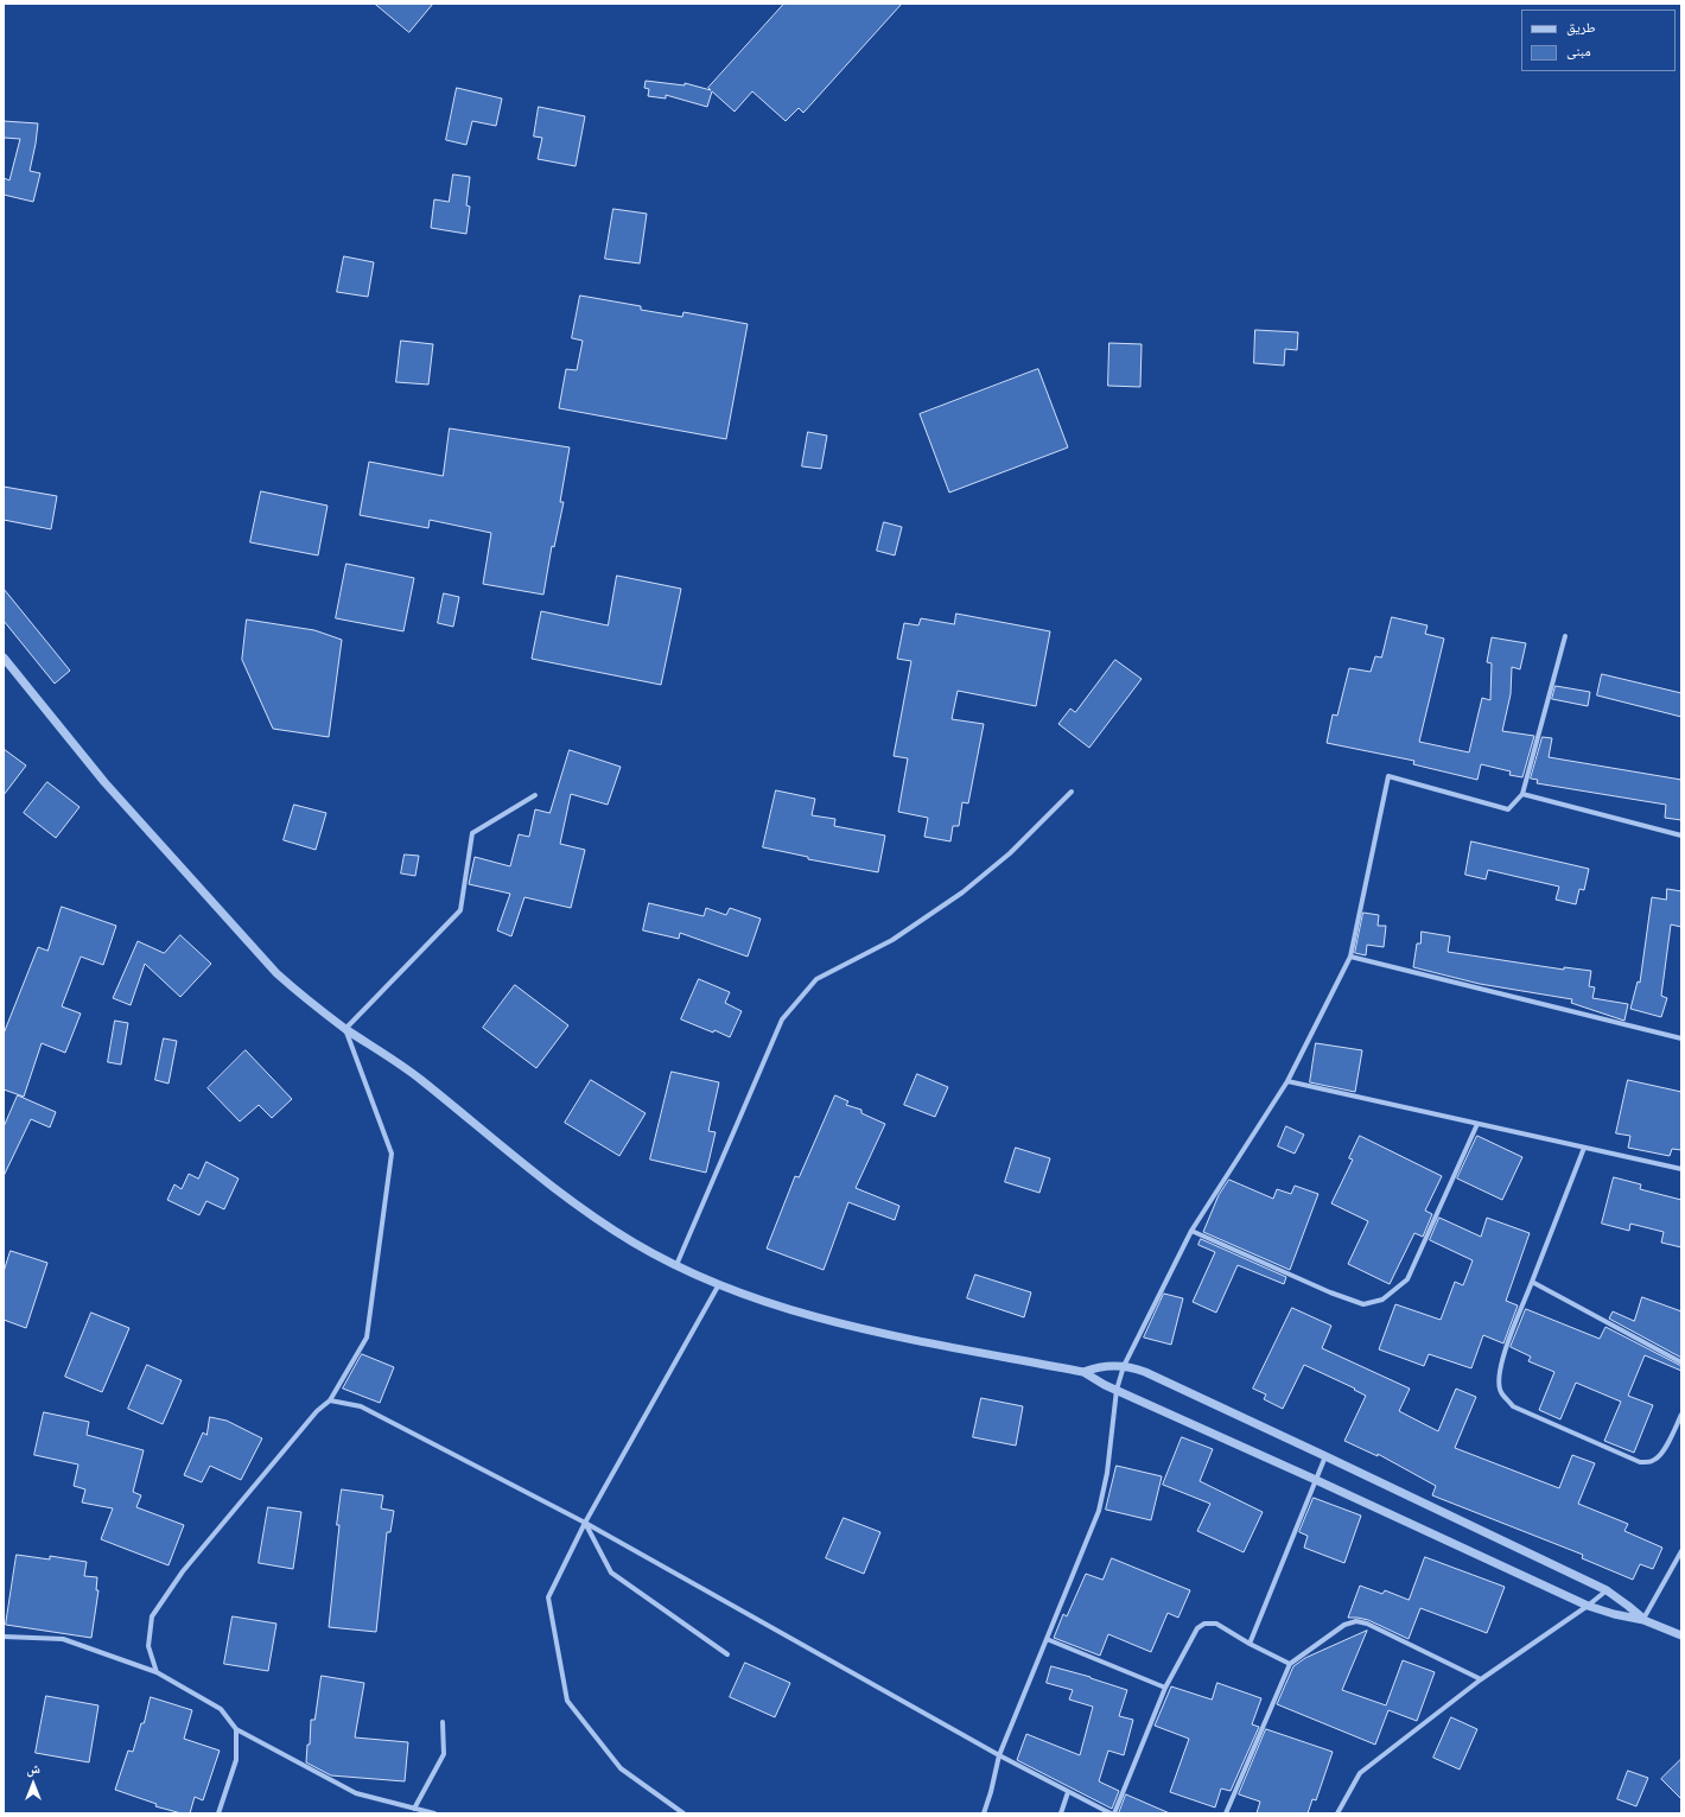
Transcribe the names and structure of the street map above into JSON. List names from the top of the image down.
{
  "legend": ["طريق", "مبنى"],
  "north": "top"
}
